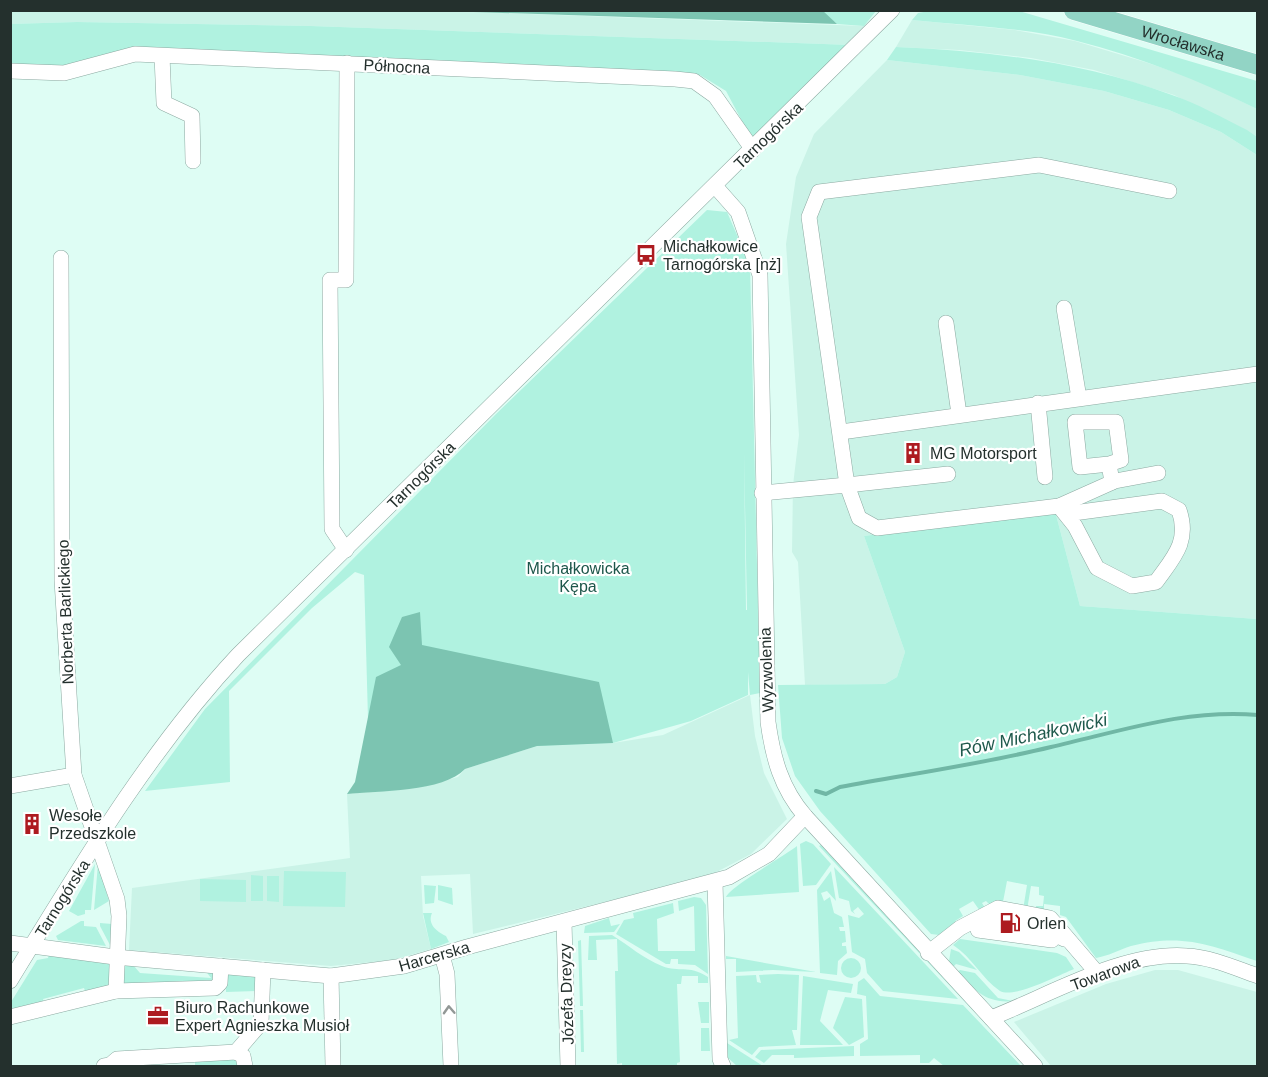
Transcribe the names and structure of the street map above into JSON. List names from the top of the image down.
{
  "streets": {
    "main road": ["Wrocławska"],
    "street": [
      "Północna",
      "Tarnogórska",
      "Norberta Barlickiego",
      "Wyzwolenia",
      "Harcerska",
      "Towarowa",
      "Józefa Dreyzy"
    ]
  },
  "crossings": [
    ["Północna", "Tarnogórska"],
    ["Tarnogórska", "Norberta Barlickiego"],
    ["Tarnogórska", "Wyzwolenia"],
    ["Tarnogórska", "Harcerska"],
    ["Norberta Barlickiego", "Harcerska"],
    ["Wyzwolenia", "Harcerska"],
    ["Wyzwolenia", "Towarowa"],
    ["Harcerska", "Józefa Dreyzy"]
  ],
  "water": ["Rów Michałkowicki"],
  "parks": ["Michałkowicka Kępa"],
  "places": {
    "bus stop": ["Michałkowice Tarnogórska [nż]"],
    "building": ["MG Motorsport", "Wesołe Przedszkole"],
    "fuel station": ["Orlen"],
    "office": ["Biuro Rachunkowe Expert Agnieszka Musioł"]
  }
}
